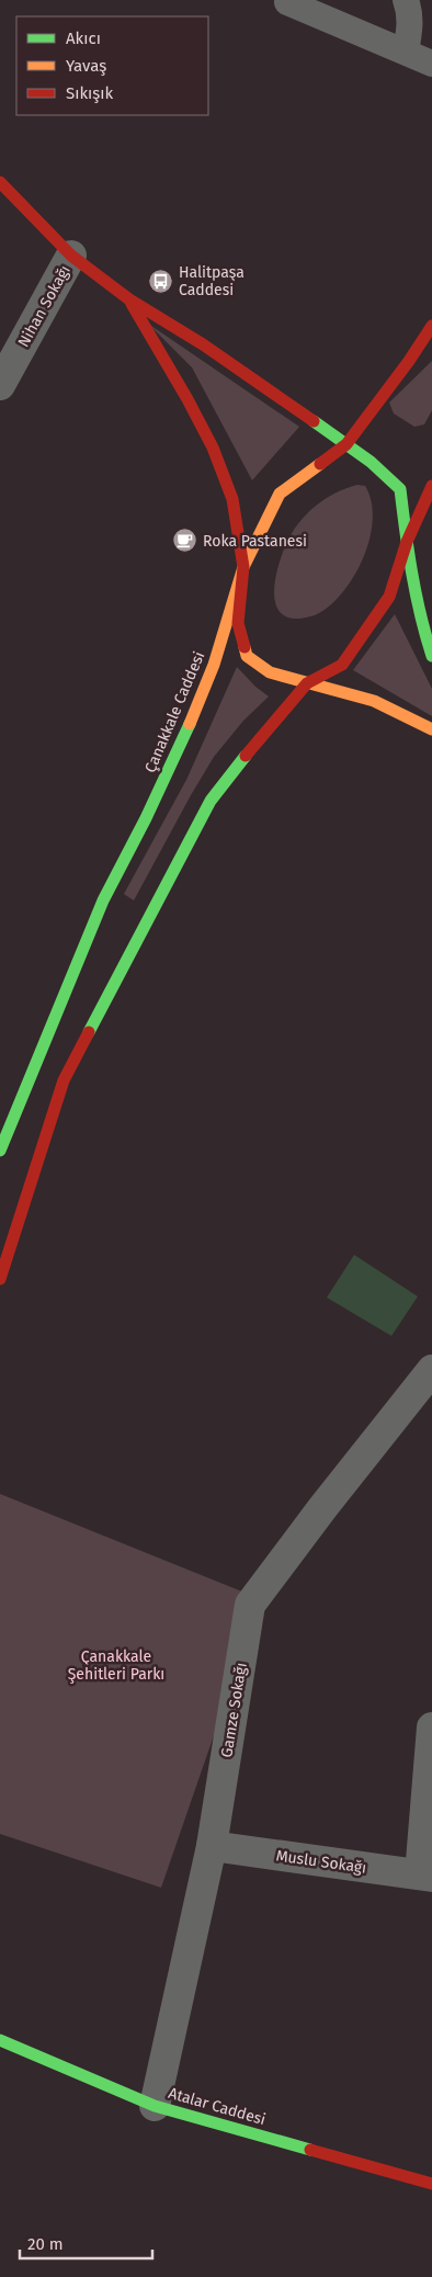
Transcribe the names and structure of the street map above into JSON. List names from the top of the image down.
{
  "streets": {
    "main road": ["Çanakkale Caddesi", "Atalar Caddesi"],
    "street": ["Nihan Sokağı", "Gamze Sokağı", "Muslu Sokağı"]
  },
  "crossings": [
    ["Gamze Sokağı", "Muslu Sokağı"],
    ["Gamze Sokağı", "Atalar Caddesi"]
  ],
  "parks": ["Çanakkale Şehitleri Parkı"],
  "places": {
    "bus stop": ["Halitpaşa Caddesi"],
    "cafe": ["Roka Pastanesi"]
  },
  "legend": ["Akıcı", "Yavaş", "Sıkışık"],
  "scale_bar": "20 m"
}
